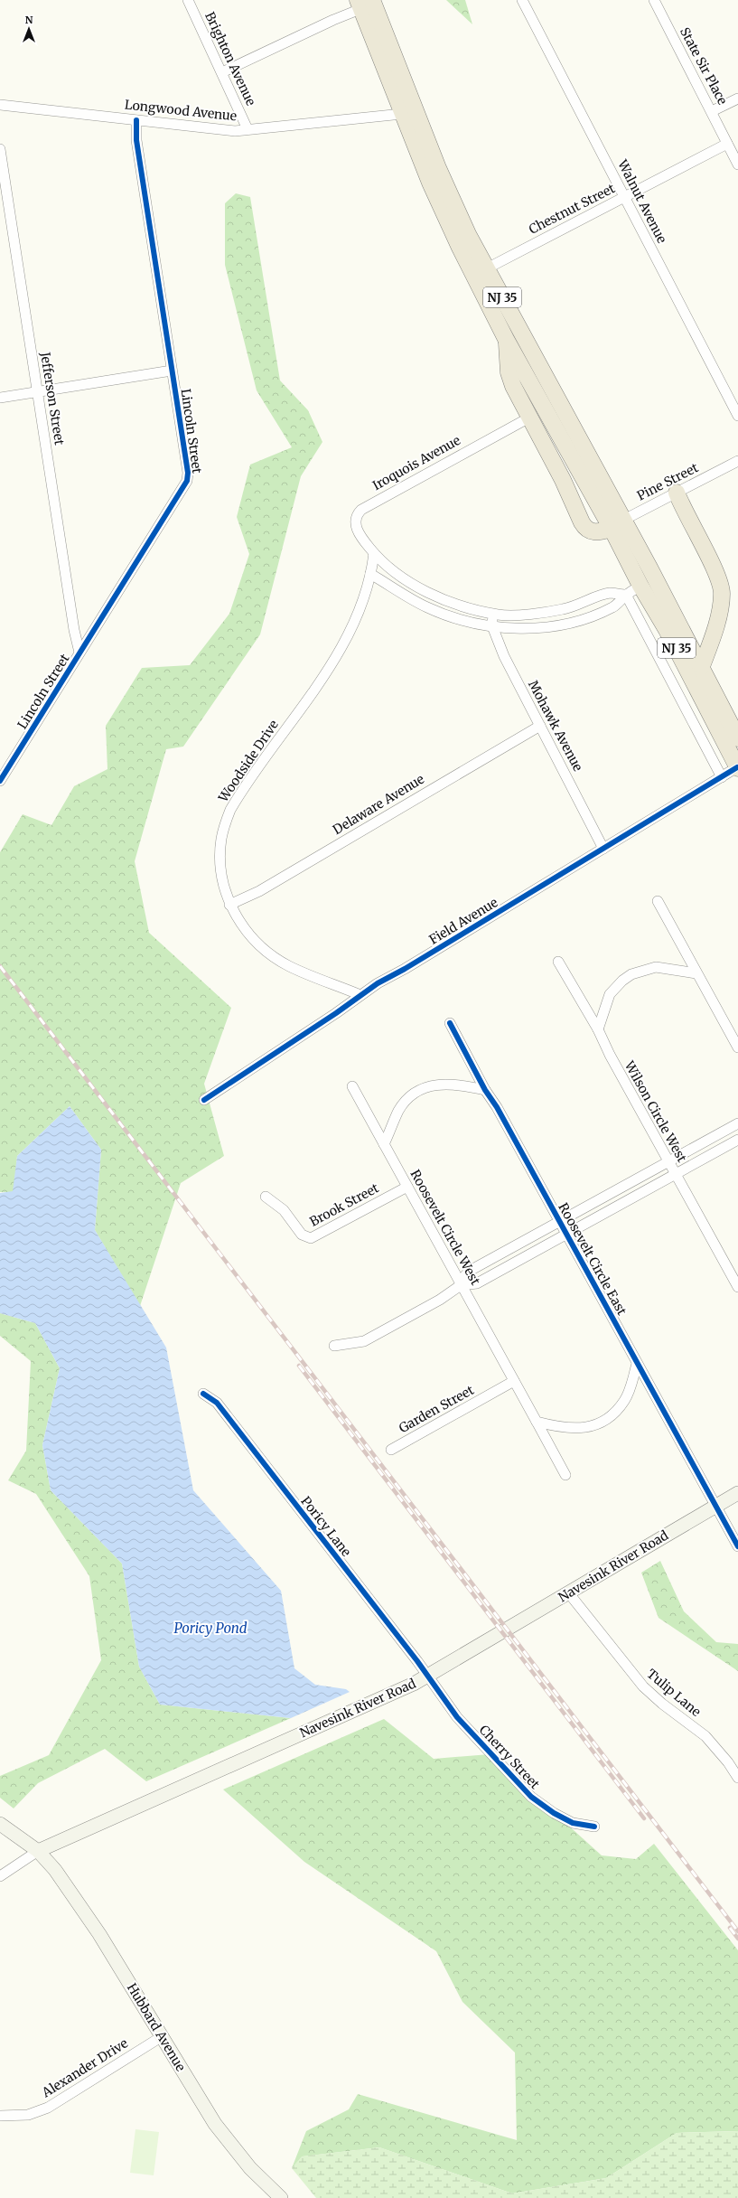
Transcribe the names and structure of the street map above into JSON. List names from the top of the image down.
{
  "streets": {
    "highway": ["NJ 35"],
    "main road": ["Navesink River Road", "Hubbard Avenue"],
    "street": [
      "Brighton Avenue",
      "State Sir Place",
      "Longwood Avenue",
      "Walnut Avenue",
      "Chestnut Street",
      "Jefferson Street",
      "Lincoln Street",
      "Iroquois Avenue",
      "Pine Street",
      "Mohawk Avenue",
      "Woodside Drive",
      "Delaware Avenue",
      "Field Avenue",
      "Wilson Circle West",
      "Brook Street",
      "Roosevelt Circle West",
      "Roosevelt Circle East",
      "Garden Street",
      "Poricy Lane",
      "Tulip Lane",
      "Cherry Street",
      "Alexander Drive"
    ]
  },
  "crossings": [
    ["Brighton Avenue", "Longwood Avenue"],
    ["State Sir Place", "Chestnut Street"],
    ["Longwood Avenue", "NJ 35"],
    ["Longwood Avenue", "Lincoln Street"],
    ["Walnut Avenue", "Chestnut Street"],
    ["Chestnut Street", "NJ 35"],
    ["NJ 35", "Pine Street"],
    ["NJ 35", "Field Avenue"],
    ["Jefferson Street", "Lincoln Street"],
    ["Iroquois Avenue", "Woodside Drive"],
    ["Mohawk Avenue", "Delaware Avenue"],
    ["Mohawk Avenue", "Field Avenue"],
    ["Woodside Drive", "Delaware Avenue"],
    ["Woodside Drive", "Field Avenue"],
    ["Brook Street", "Roosevelt Circle West"],
    ["Roosevelt Circle West", "Garden Street"],
    ["Roosevelt Circle East", "Navesink River Road"],
    ["Poricy Lane", "Navesink River Road"],
    ["Poricy Lane", "Cherry Street"],
    ["Navesink River Road", "Tulip Lane"],
    ["Navesink River Road", "Cherry Street"],
    ["Navesink River Road", "Hubbard Avenue"],
    ["Hubbard Avenue", "Alexander Drive"]
  ],
  "water": ["Poricy Pond"],
  "north": "top"
}
